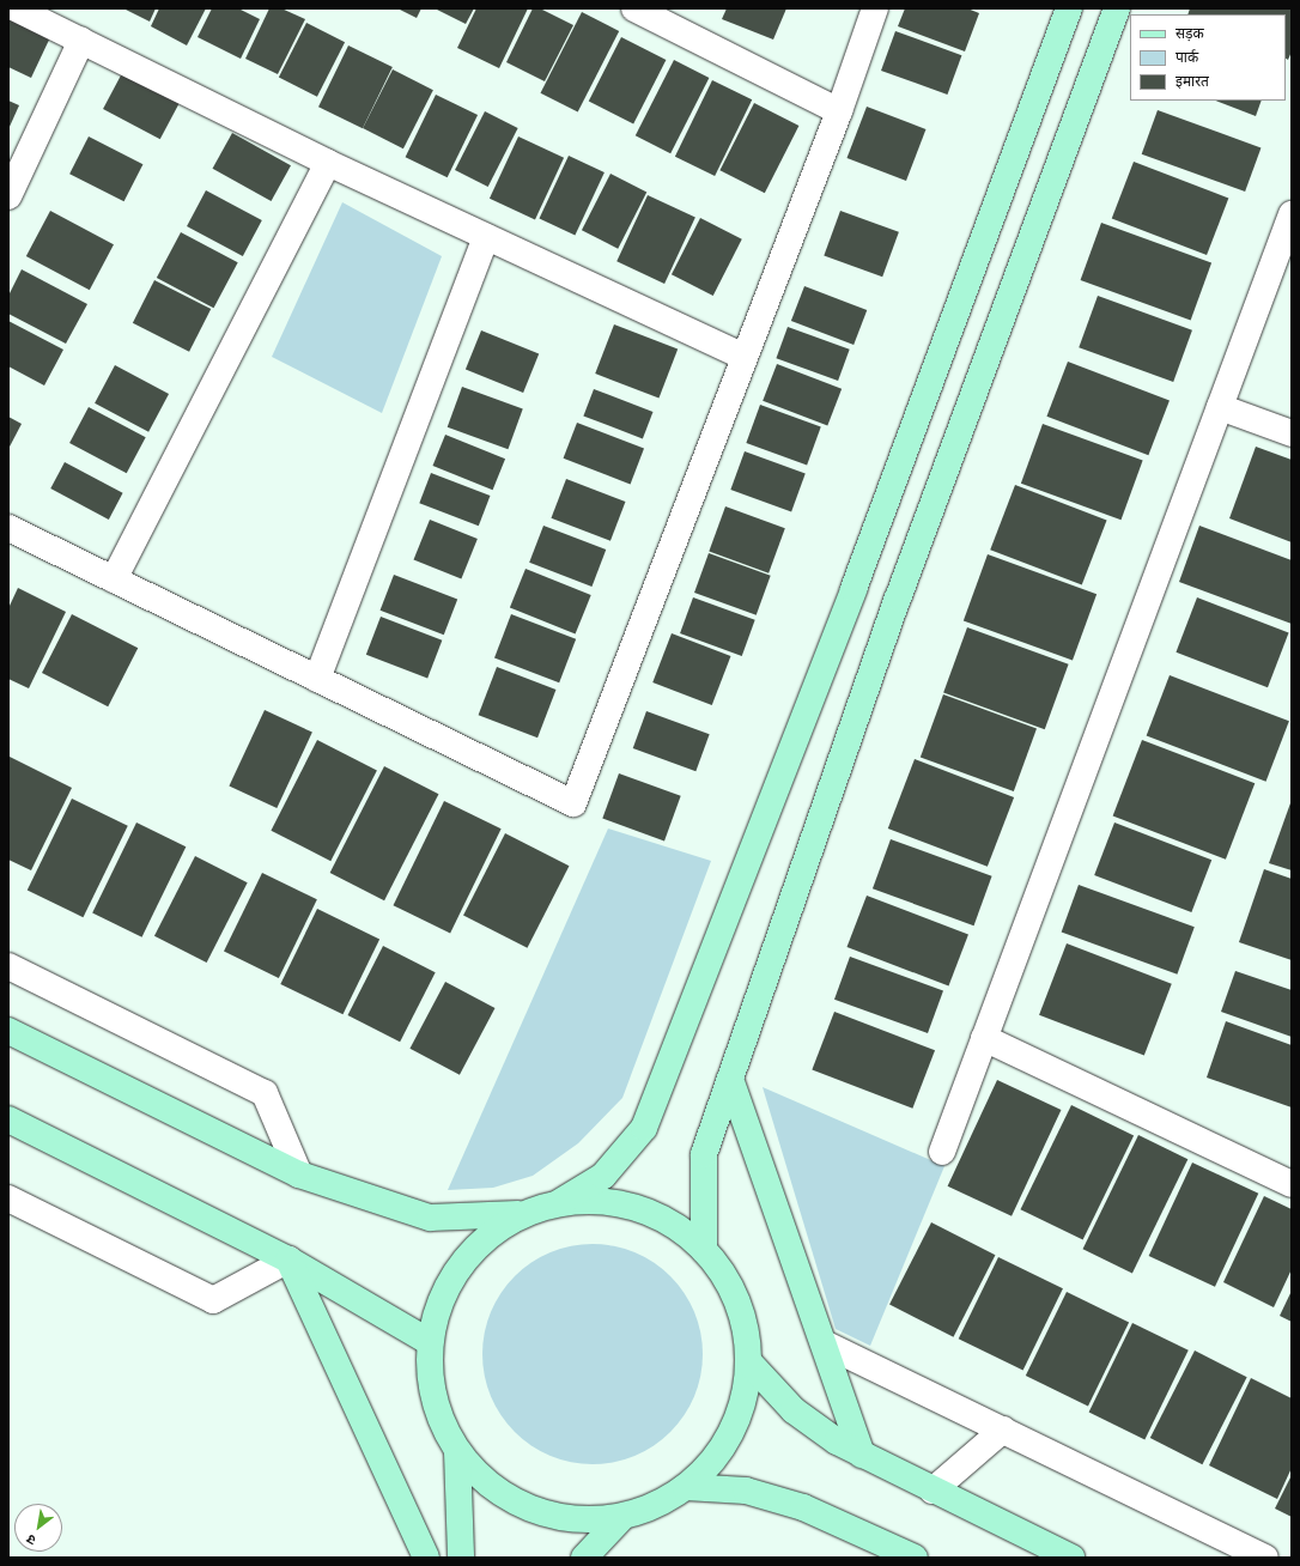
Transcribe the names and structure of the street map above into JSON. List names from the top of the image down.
{
  "legend": ["सड़क", "पार्क", "इमारत"],
  "north": "bottom left"
}
